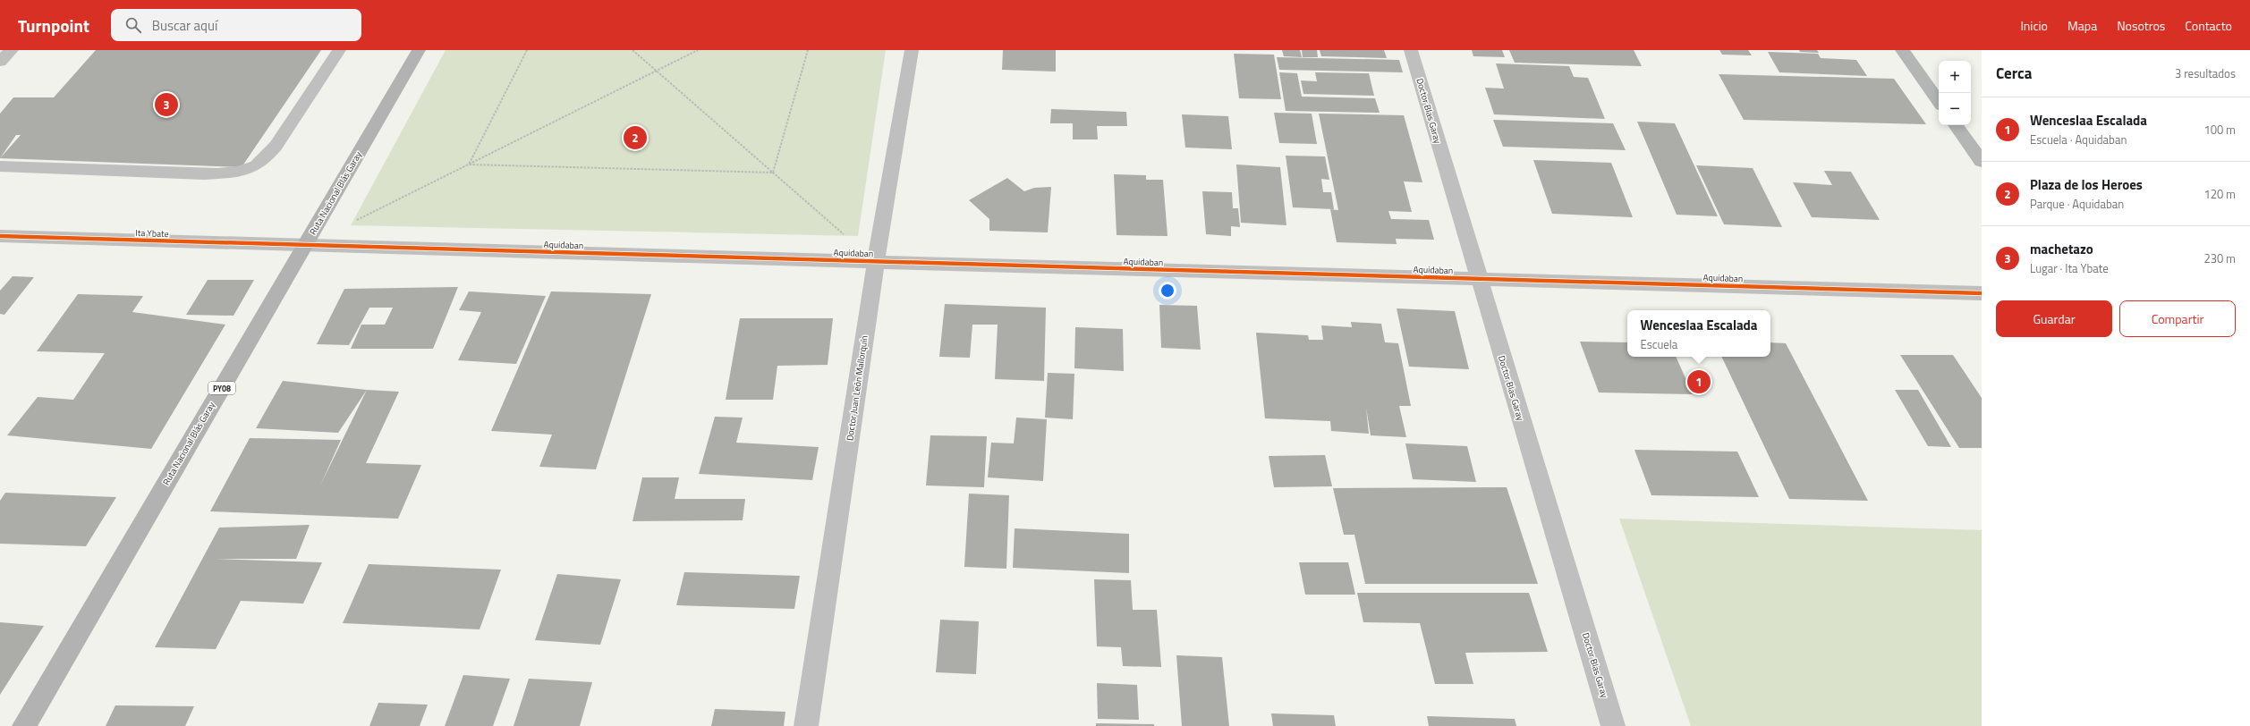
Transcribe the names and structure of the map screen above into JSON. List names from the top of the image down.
{
  "streets": {
    "highway": ["Ruta Nacional Blás Garay", "PY08"],
    "street": [
      "Doctor Blas Garay",
      "Ita Ybate",
      "Aquidaban",
      "Doctor Juan León Mallorquín"
    ]
  },
  "crossings": [
    ["Doctor Blas Garay", "Aquidaban"],
    ["Ruta Nacional Blás Garay", "Ita Ybate"],
    ["Ruta Nacional Blás Garay", "Aquidaban"],
    ["Ita Ybate", "Aquidaban"],
    ["Aquidaban", "Doctor Juan León Mallorquín"]
  ],
  "page": {
    "header": "Turnpoint",
    "search": "Buscar aquí",
    "nav": [
      "Inicio",
      "Mapa",
      "Nosotros",
      "Contacto"
    ],
    "heading": ["Cerca", "3 resultados"],
    "map_buttons": ["+", "−"],
    "pins": ["3", "2", "1"],
    "list": [
      {
        "mark": "1",
        "name": "Wenceslaa Escalada",
        "note": "Escuela · Aquidaban",
        "value": "100 m"
      },
      {
        "mark": "2",
        "name": "Plaza de los Heroes",
        "note": "Parque · Aquidaban",
        "value": "120 m"
      },
      {
        "mark": "3",
        "name": "machetazo",
        "note": "Lugar · Ita Ybate",
        "value": "230 m"
      }
    ],
    "buttons": ["Guardar", "Compartir"],
    "popup": ["Wenceslaa Escalada", "Escuela"]
  }
}
